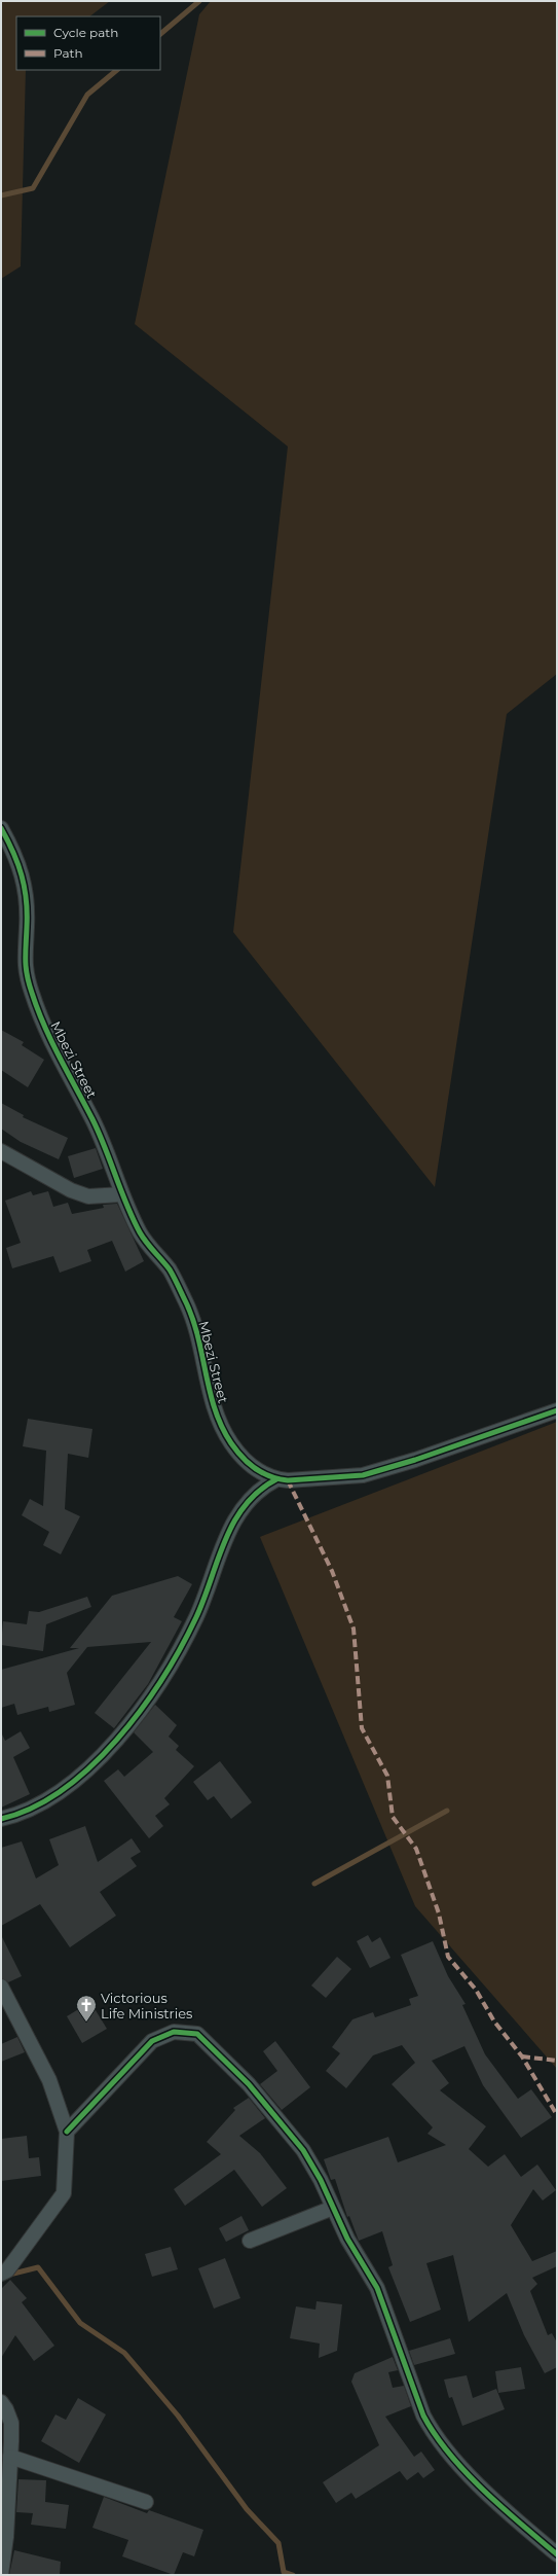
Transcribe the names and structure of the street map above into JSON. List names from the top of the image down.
{
  "streets": {
    "street": ["Mbezi Street"]
  },
  "places": {
    "church": ["Victorious Life Ministries"]
  },
  "legend": ["Cycle path", "Path"]
}
